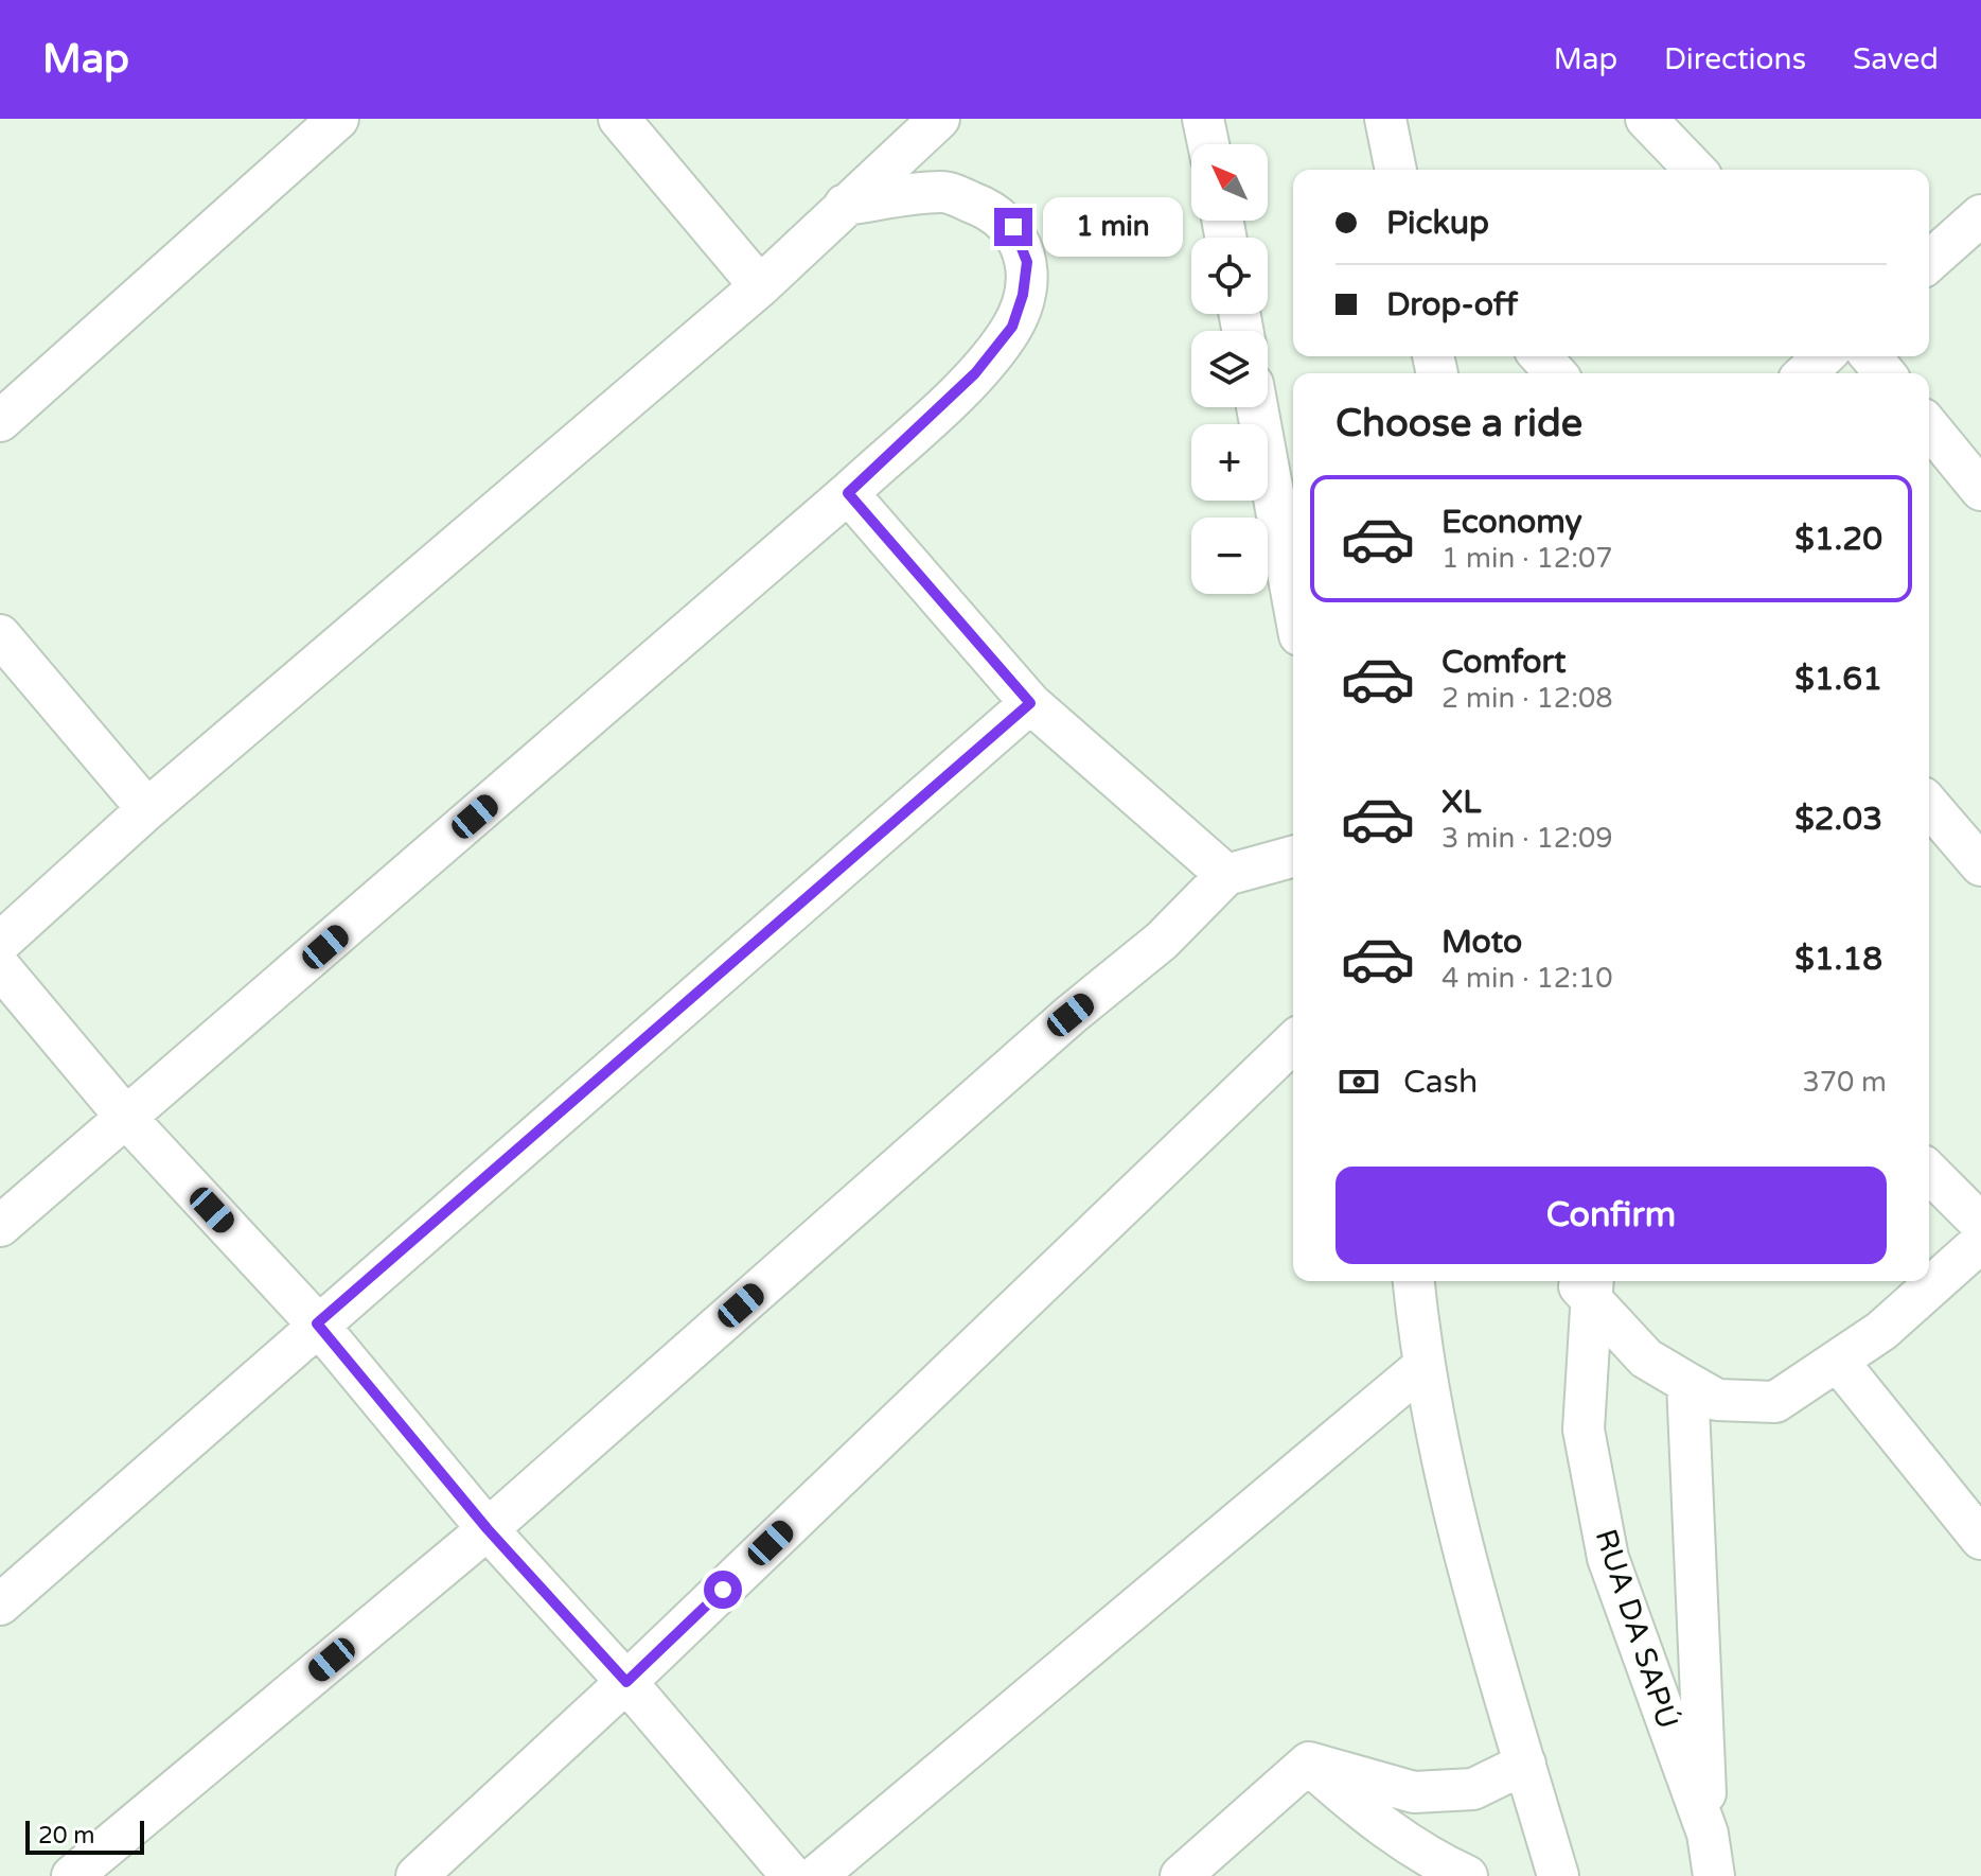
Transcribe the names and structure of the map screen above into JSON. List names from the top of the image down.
{
  "streets": {
    "street": ["RUA DA SAPÚ"]
  },
  "scale_bar": "20 m",
  "north": "top left",
  "page": {
    "header": "Map",
    "nav": ["Map", "Directions", "Saved"],
    "map_buttons": ["+", "−"],
    "banner": ["Pickup", "Drop-off"],
    "bubble": "1 min",
    "heading": "Choose a ride",
    "list": [
      {
        "name": "Economy",
        "note": "1 min · 12:07",
        "value": "$1.20"
      },
      {
        "name": "Comfort",
        "note": "2 min · 12:08",
        "value": "$1.61"
      },
      {
        "name": "XL",
        "note": "3 min · 12:09",
        "value": "$2.03"
      },
      {
        "name": "Moto",
        "note": "4 min · 12:10",
        "value": "$1.18"
      }
    ],
    "pay": ["Cash", "370 m"],
    "buttons": "Confirm",
    "scale": "20 m"
  }
}
